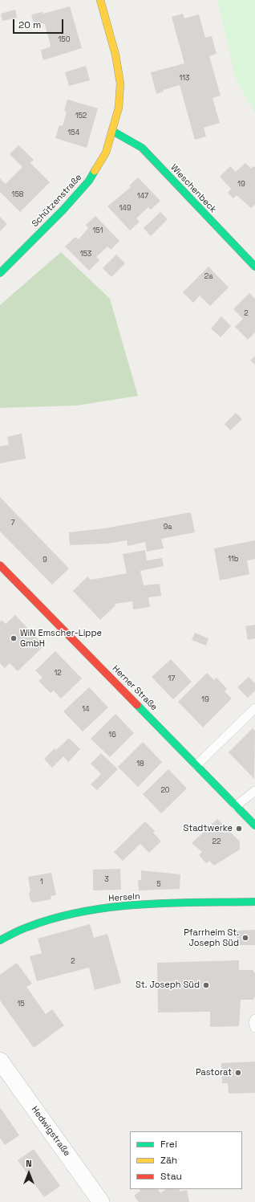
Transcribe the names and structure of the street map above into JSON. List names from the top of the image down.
{
  "streets": {
    "street": [
      "Wieschenbeck",
      "Schützenstraße",
      "Herner Straße",
      "Herseln",
      "Hedwigstraße"
    ]
  },
  "crossings": [
    ["Wieschenbeck", "Schützenstraße"]
  ],
  "places": [
    "WiN Emscher-Lippe GmbH",
    "Stadtwerke",
    "Pfarrheim St. Joseph Süd",
    "St. Joseph Süd",
    "Pastorat"
  ],
  "house_numbers": [
    "150",
    "113",
    "152",
    "154",
    "19",
    "158",
    "147",
    "149",
    "151",
    "153",
    "2a",
    "2",
    "7",
    "9a",
    "11b",
    "9",
    "12",
    "17",
    "19",
    "14",
    "16",
    "18",
    "20",
    "22",
    "3",
    "1",
    "5",
    "2",
    "15"
  ],
  "legend": ["Frei", "Zäh", "Stau"],
  "scale_bar": "20 m",
  "north": "top"
}
